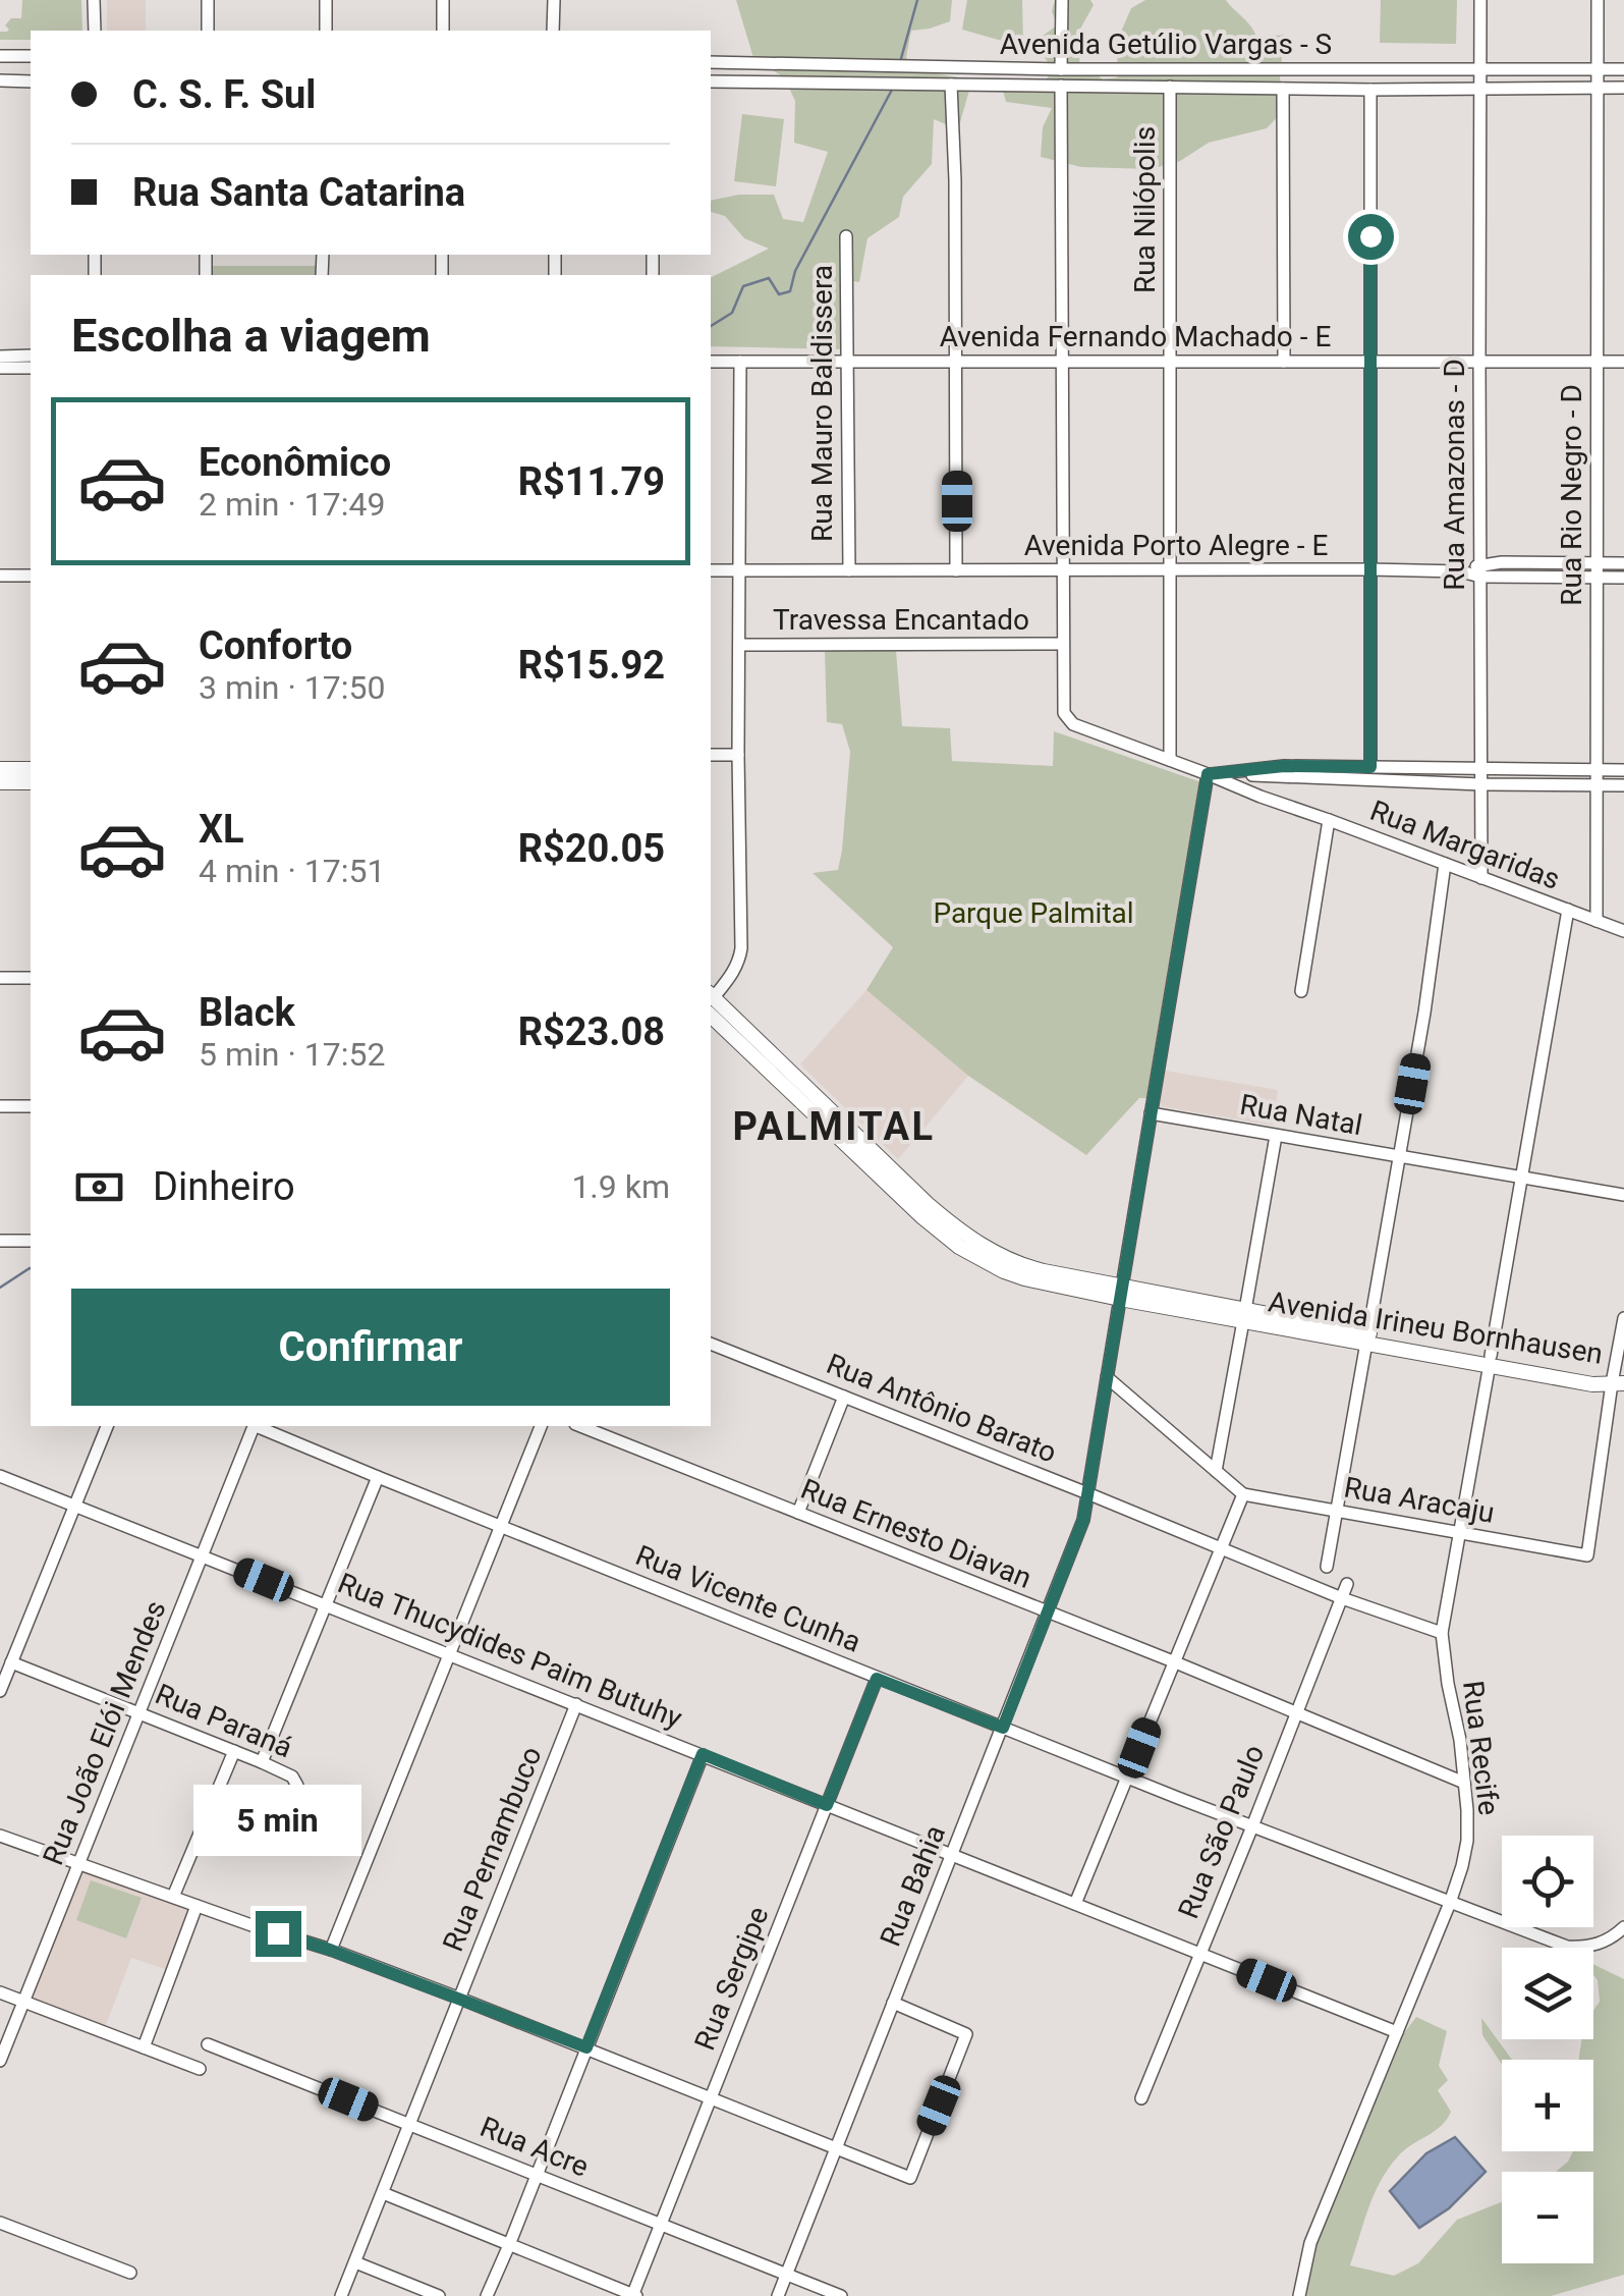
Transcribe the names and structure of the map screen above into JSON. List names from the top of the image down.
{
  "streets": {
    "main road": ["Avenida Irineu Bornhausen"],
    "street": [
      "Avenida Getúlio Vargas - S",
      "Rua Nilópolis",
      "Avenida Fernando Machado - E",
      "Rua Mauro Baldissera",
      "Rua Amazonas - D",
      "Rua Rio Negro - D",
      "Avenida Porto Alegre - E",
      "Travessa Encantado",
      "Rua Margaridas",
      "Rua Natal",
      "Rua Antônio Barato",
      "Rua Aracaju",
      "Rua Ernesto Diavan",
      "Rua Vicente Cunha",
      "Rua Thucydides Paim Butuhy",
      "Rua Paraná",
      "Rua João Elói Mendes",
      "Rua Recife",
      "Rua São Paulo",
      "Rua Pernambuco",
      "Rua Bahia",
      "Rua Sergipe",
      "Rua Acre"
    ]
  },
  "crossings": [
    ["Avenida Getúlio Vargas - S", "Rua Nilópolis"],
    ["Avenida Getúlio Vargas - S", "Rua Amazonas - D"],
    ["Avenida Getúlio Vargas - S", "Rua Rio Negro - D"],
    ["Rua Nilópolis", "Avenida Fernando Machado - E"],
    ["Rua Nilópolis", "Avenida Porto Alegre - E"],
    ["Rua Nilópolis", "Rua Margaridas"],
    ["Avenida Fernando Machado - E", "Rua Mauro Baldissera"],
    ["Avenida Fernando Machado - E", "Rua Amazonas - D"],
    ["Avenida Fernando Machado - E", "Rua Rio Negro - D"],
    ["Rua Mauro Baldissera", "Avenida Porto Alegre - E"],
    ["Rua Amazonas - D", "Avenida Porto Alegre - E"],
    ["Rua Amazonas - D", "Rua Margaridas"],
    ["Rua Rio Negro - D", "Avenida Porto Alegre - E"],
    ["Rua Rio Negro - D", "Rua Margaridas"],
    ["Travessa Encantado", "Rua Margaridas"],
    ["Rua Margaridas", "Rua Recife"],
    ["Rua Margaridas", "Rua Bahia"],
    ["Rua Natal", "Rua Recife"],
    ["Rua Natal", "Rua Bahia"],
    ["Avenida Irineu Bornhausen", "Rua Aracaju"],
    ["Avenida Irineu Bornhausen", "Rua Recife"],
    ["Avenida Irineu Bornhausen", "Rua Bahia"],
    ["Rua Antônio Barato", "Rua Recife"],
    ["Rua Antônio Barato", "Rua São Paulo"],
    ["Rua Antônio Barato", "Rua Bahia"],
    ["Rua Aracaju", "Rua Recife"],
    ["Rua Ernesto Diavan", "Rua Recife"],
    ["Rua Ernesto Diavan", "Rua São Paulo"],
    ["Rua Ernesto Diavan", "Rua Bahia"],
    ["Rua Vicente Cunha", "Rua Recife"],
    ["Rua Vicente Cunha", "Rua São Paulo"],
    ["Rua Vicente Cunha", "Rua Bahia"],
    ["Rua Vicente Cunha", "Rua Sergipe"],
    ["Rua Thucydides Paim Butuhy", "Rua João Elói Mendes"],
    ["Rua Thucydides Paim Butuhy", "Rua Recife"],
    ["Rua Thucydides Paim Butuhy", "Rua São Paulo"],
    ["Rua Thucydides Paim Butuhy", "Rua Pernambuco"],
    ["Rua Thucydides Paim Butuhy", "Rua Bahia"],
    ["Rua Thucydides Paim Butuhy", "Rua Sergipe"],
    ["Rua Paraná", "Rua João Elói Mendes"],
    ["Rua Pernambuco", "Rua Acre"],
    ["Rua Bahia", "Rua Acre"],
    ["Rua Sergipe", "Rua Acre"]
  ],
  "districts": ["PALMITAL"],
  "parks": ["Parque Palmital"],
  "page": {
    "banner": ["C. S. F. Sul", "Rua Santa Catarina"],
    "heading": "Escolha a viagem",
    "list": [
      {
        "name": "Econômico",
        "note": "2 min · 17:49",
        "value": "R$11.79"
      },
      {
        "name": "Conforto",
        "note": "3 min · 17:50",
        "value": "R$15.92"
      },
      {
        "name": "XL",
        "note": "4 min · 17:51",
        "value": "R$20.05"
      },
      {
        "name": "Black",
        "note": "5 min · 17:52",
        "value": "R$23.08"
      }
    ],
    "pay": ["Dinheiro", "1.9 km"],
    "buttons": "Confirmar",
    "bubble": "5 min",
    "map_buttons": ["+", "−"]
  }
}
